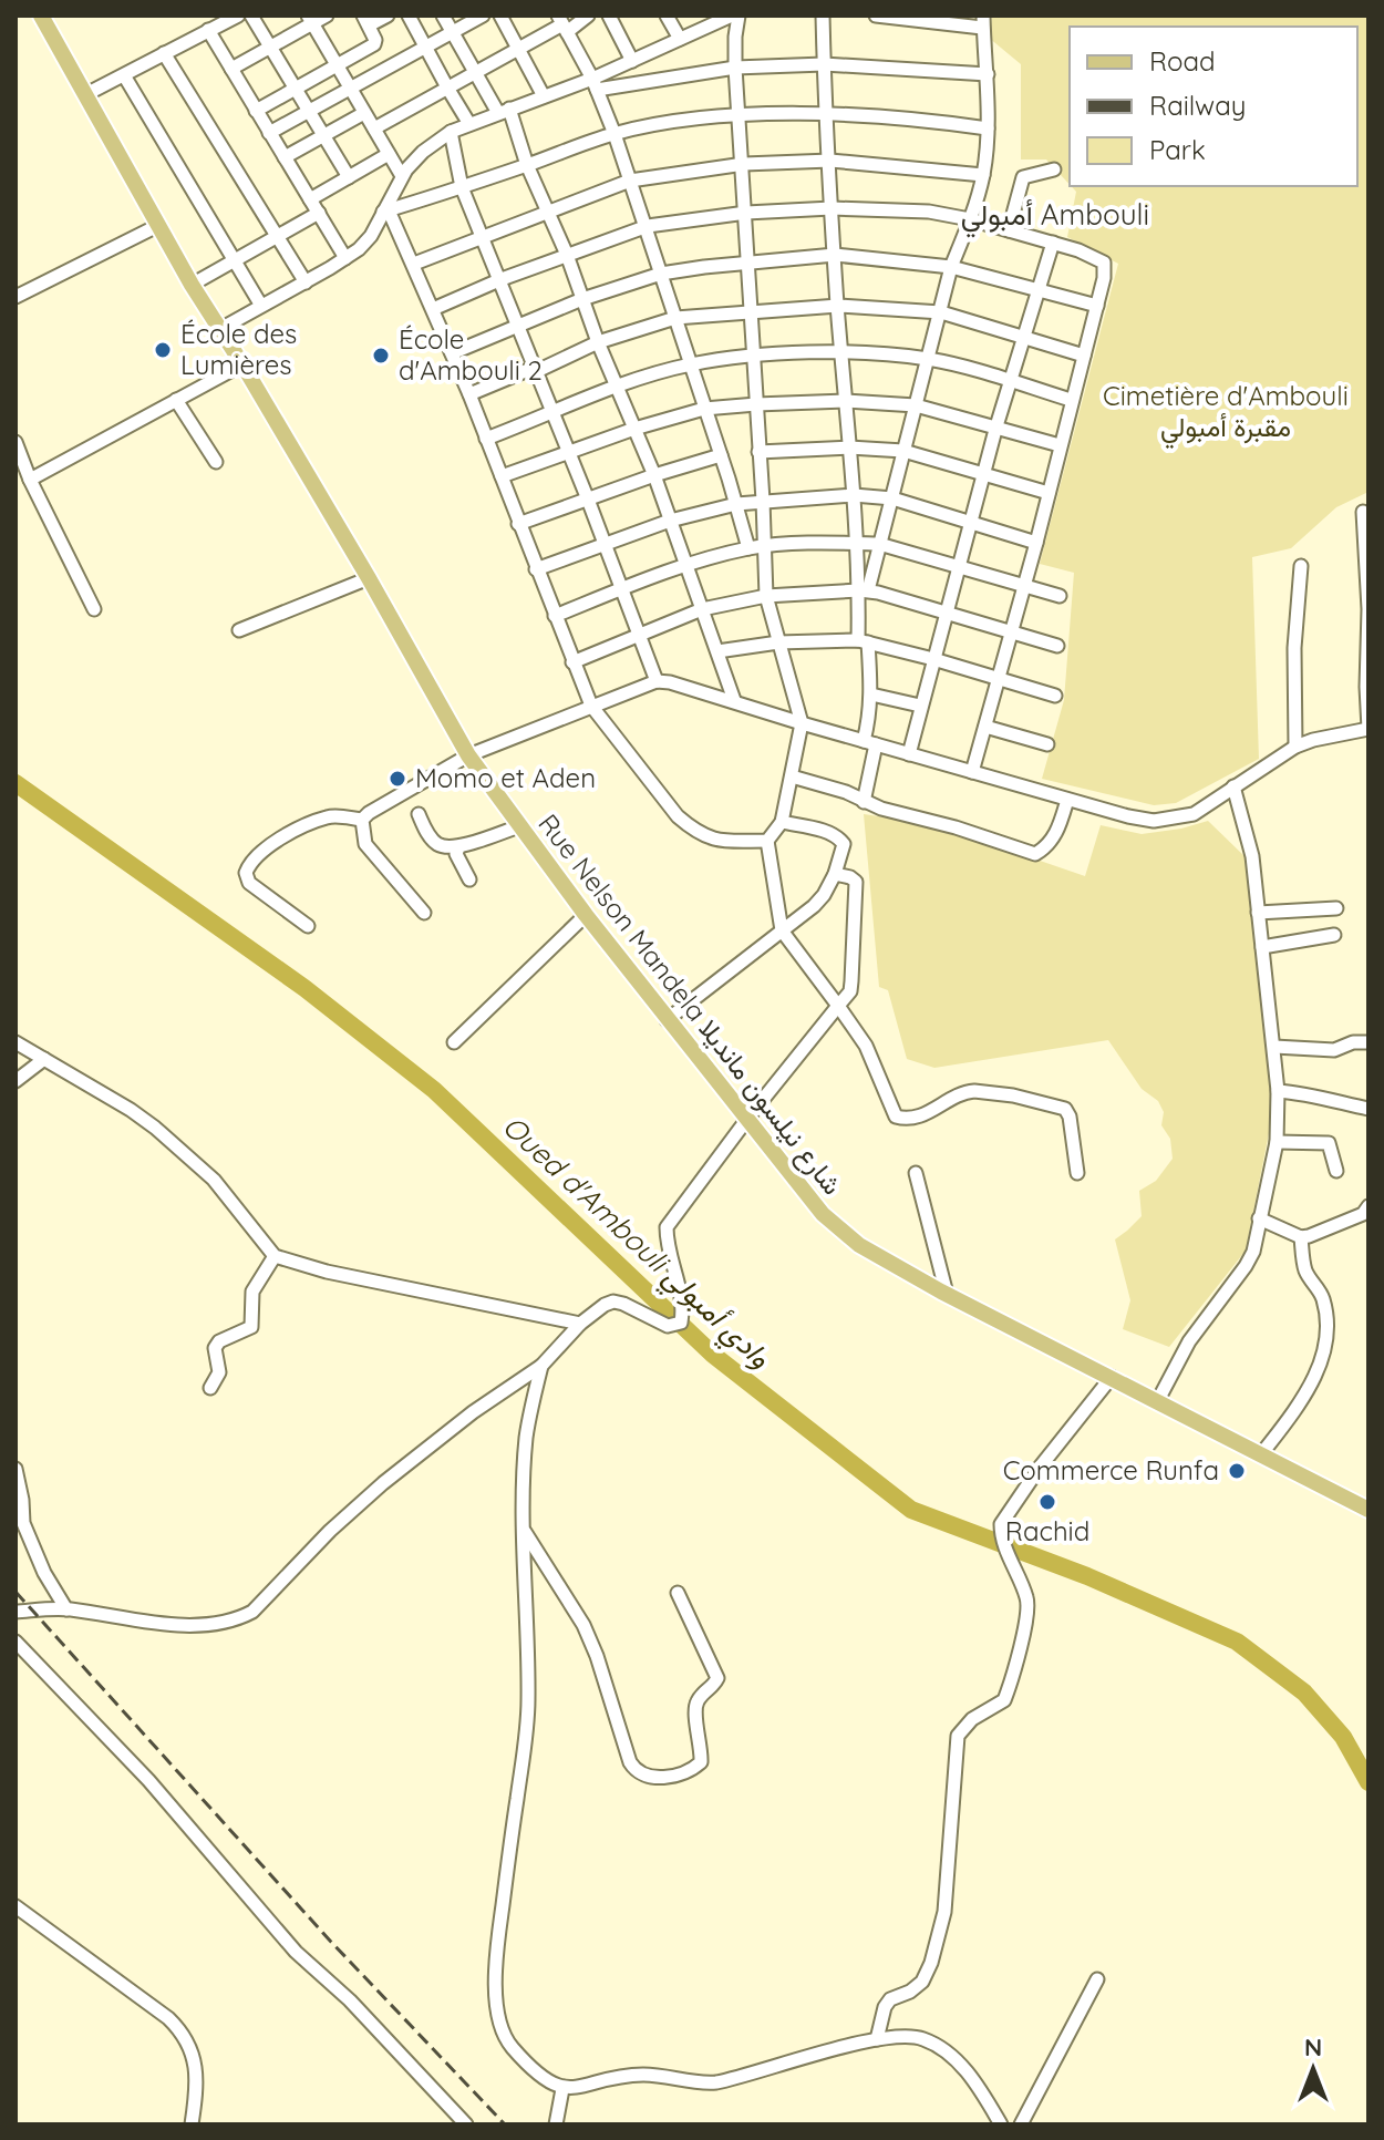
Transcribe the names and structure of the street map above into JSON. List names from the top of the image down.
{
  "streets": {
    "main road": ["Rue Nelson Mandela شارع نيلسون مانديلا"]
  },
  "districts": ["أمبولي Ambouli"],
  "water": ["Oued d'Ambouli وادي أمبولي"],
  "parks": ["Cimetière d'Ambouli مقبرة أمبولي"],
  "places": [
    "École des Lumières",
    "École d'Ambouli 2",
    "Momo et Aden",
    "Commerce Runfa",
    "Rachid"
  ],
  "legend": ["Road", "Railway", "Park"],
  "north": "top"
}
